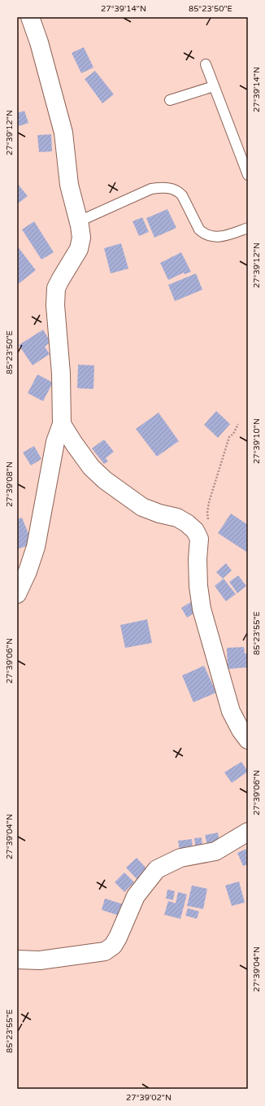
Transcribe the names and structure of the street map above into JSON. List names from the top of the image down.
{
  "coordinates": [
    "27°39'14\"N",
    "85°23'50\"E",
    "27°39'12\"N",
    "27°39'10\"N",
    "27°39'08\"N",
    "85°23'55\"E",
    "27°39'06\"N",
    "27°39'04\"N",
    "27°39'02\"N"
  ]
}
